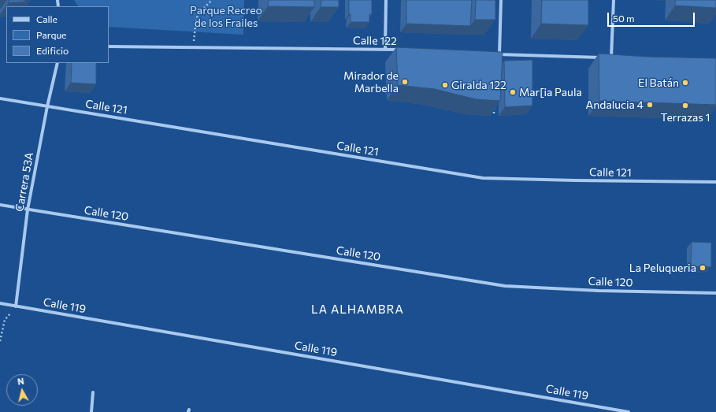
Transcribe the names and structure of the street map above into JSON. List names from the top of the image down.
{
  "streets": {
    "street": [
      "Calle 122",
      "Calle 121",
      "Carrera 53A",
      "Calle 120",
      "Calle 119"
    ]
  },
  "crossings": [
    ["Calle 121", "Carrera 53A"],
    ["Carrera 53A", "Calle 120"],
    ["Carrera 53A", "Calle 119"]
  ],
  "districts": ["LA ALHAMBRA"],
  "parks": ["Parque Recreo de los Frailes"],
  "places": [
    "Mirador de Marbella",
    "El Batán",
    "Giralda 122",
    "Mar[ia Paula",
    "Andalucia 4",
    "Terrazas 1",
    "La Peluqueria"
  ],
  "legend": ["Calle", "Parque", "Edificio"],
  "scale_bar": "50 m",
  "north": "top"
}
